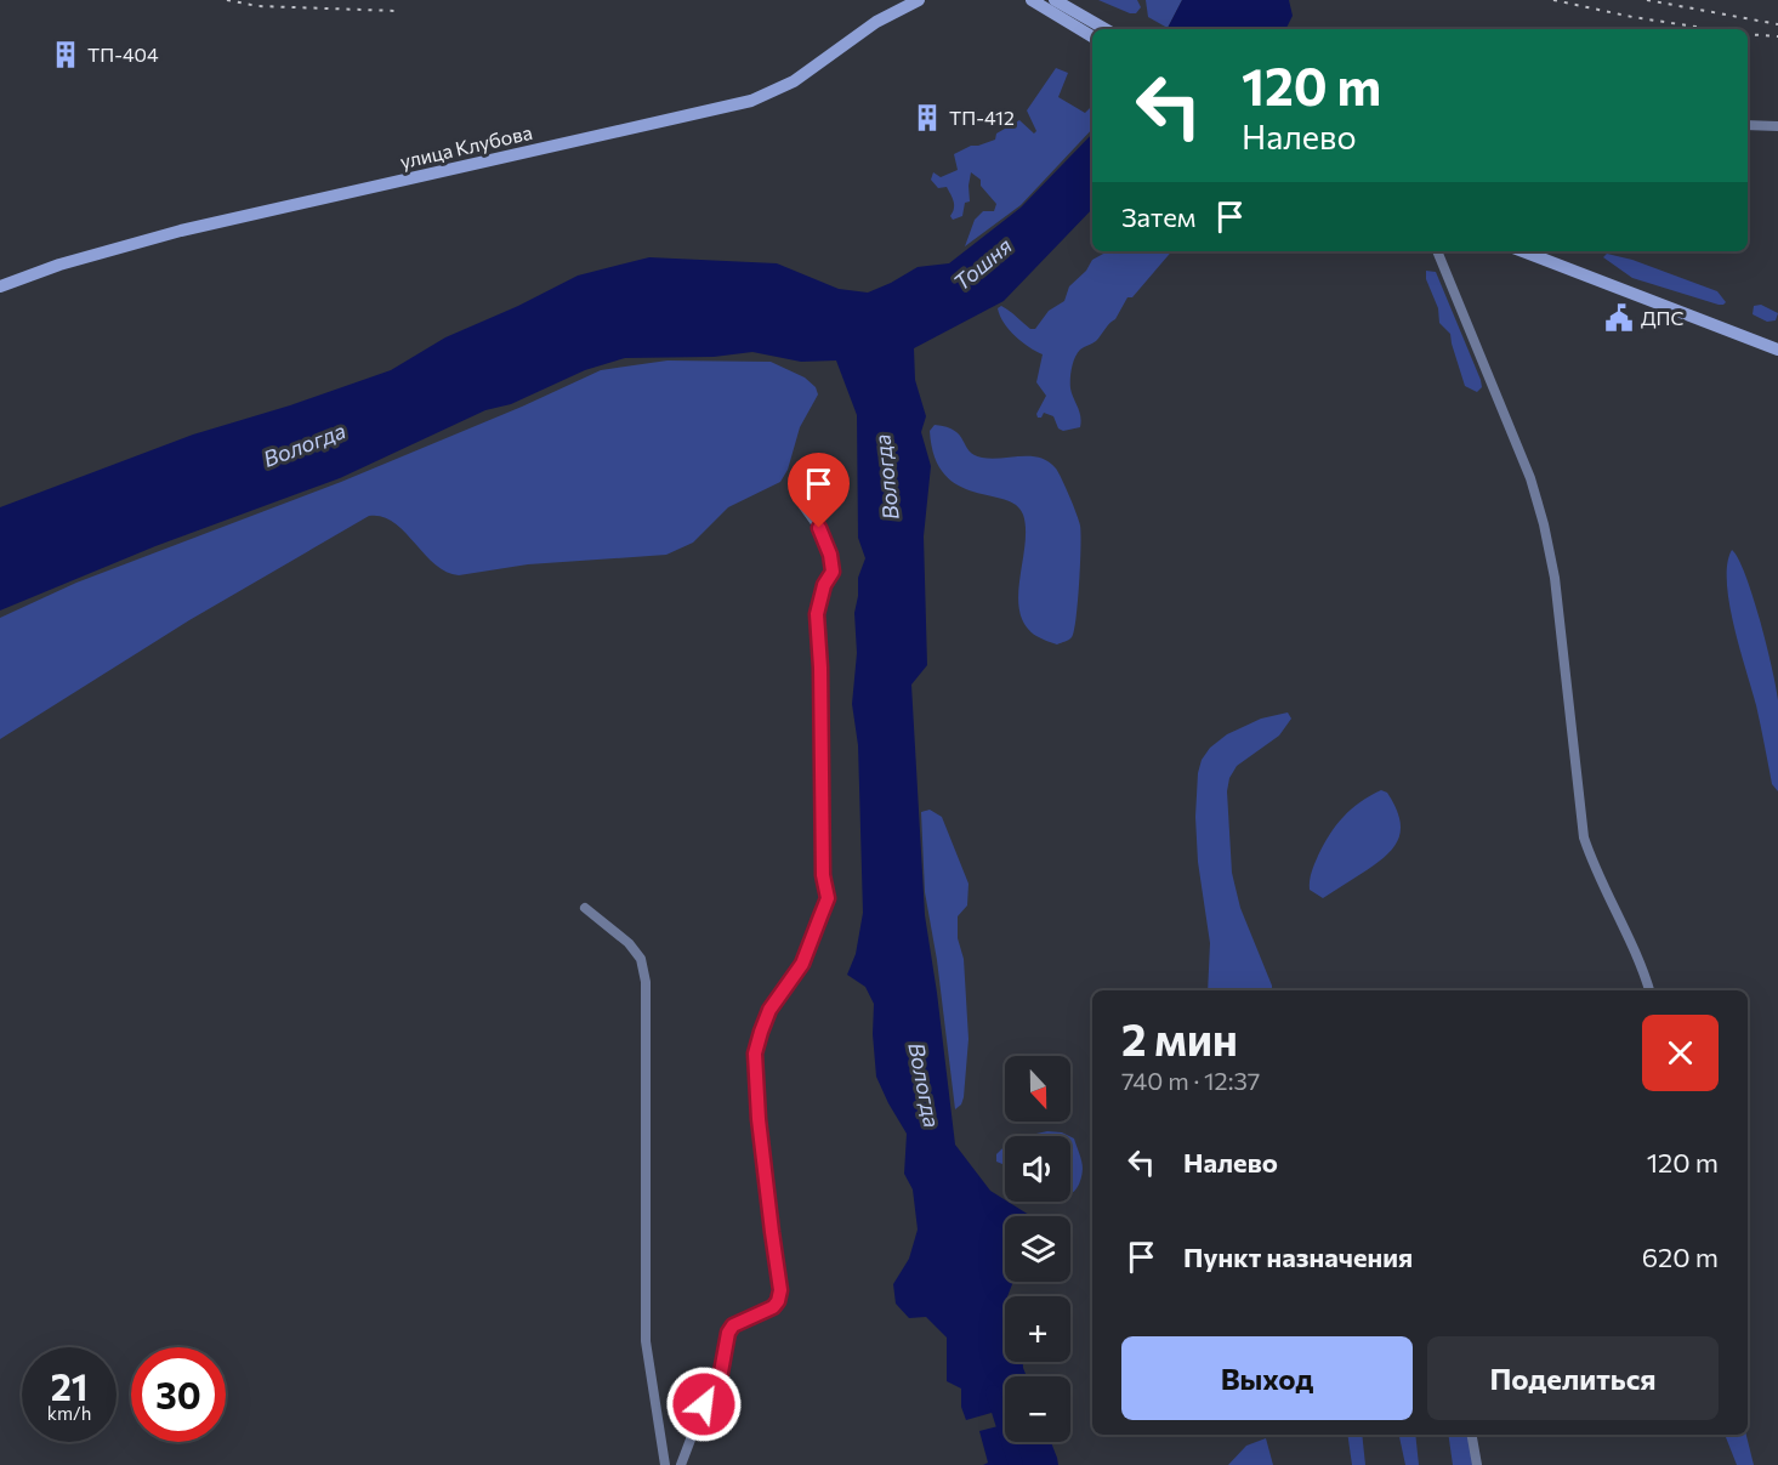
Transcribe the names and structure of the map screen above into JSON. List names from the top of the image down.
{
  "streets": {
    "main road": ["улица Клубова"]
  },
  "water": ["Тошня", "Вологда"],
  "places": {
    "building": ["ТП-404", "ТП-412"],
    "public building": ["ДПС"]
  },
  "north": "bottom",
  "page": {
    "turn": ["120 m", "Налево"],
    "then": "Затем",
    "heading": ["2 мин", "740 m · 12:37"],
    "map_buttons": ["+", "−"],
    "list": [
      {
        "name": "Налево",
        "value": "120 m"
      },
      {
        "name": "Пункт назначения",
        "value": "620 m"
      }
    ],
    "buttons": ["Выход", "Поделиться"],
    "speed": "21 km/h",
    "limit": "30"
  }
}
